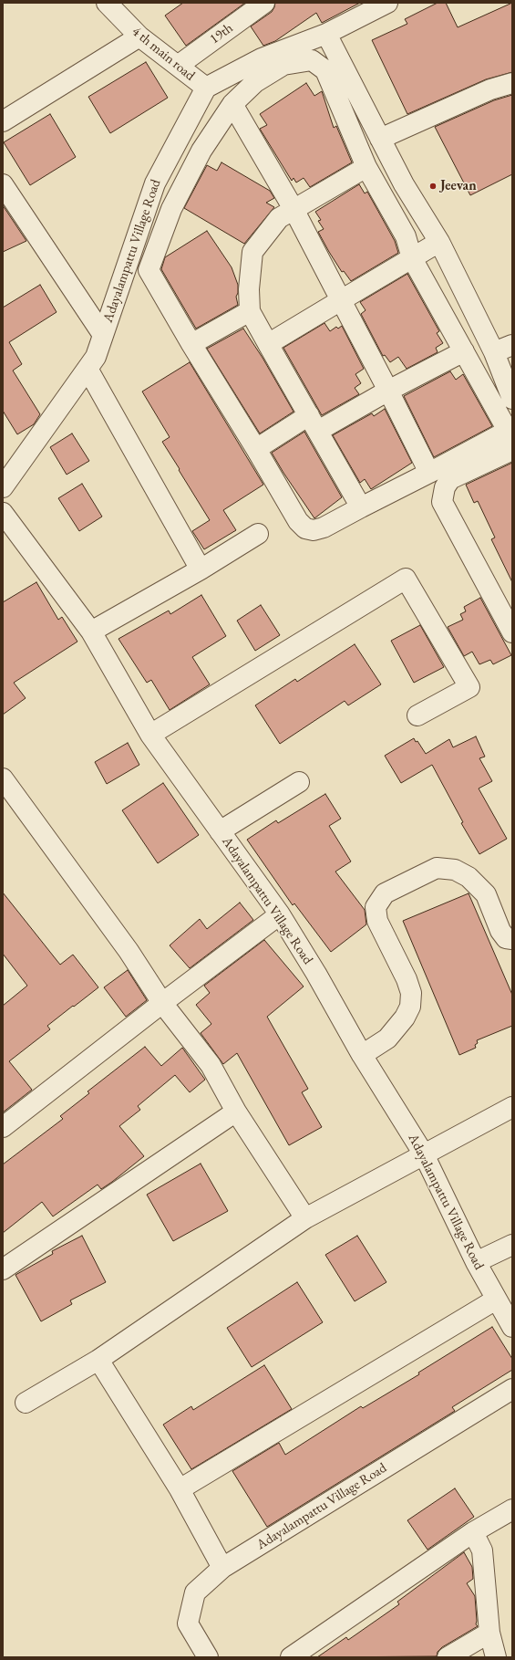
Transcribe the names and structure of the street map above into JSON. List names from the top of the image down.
{
  "streets": {
    "street": ["19th", "4 th main road", "Adayalampattu Village Road"]
  },
  "crossings": [
    ["19th", "4 th main road"],
    ["4 th main road", "Adayalampattu Village Road"]
  ],
  "places": ["Jeevan"]
}
